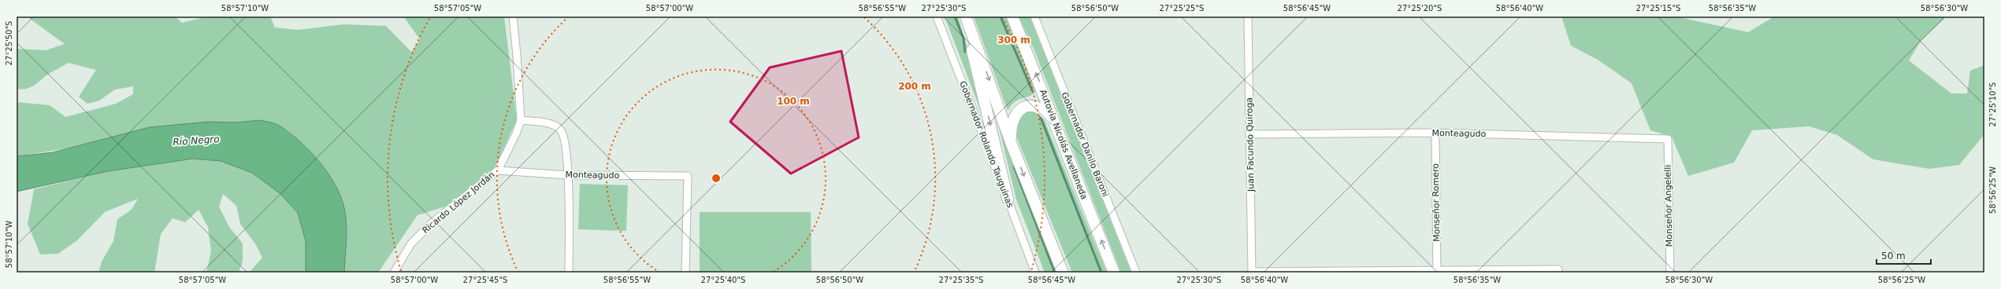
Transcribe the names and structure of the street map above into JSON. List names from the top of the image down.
{
  "streets": {
    "highway": ["Autovía Nicolás Avellaneda"],
    "street": [
      "Monteagudo",
      "Gobernador Rolando Tauguinas",
      "Gobernador Danilo Baroni",
      "Juan Facundo Quiroga",
      "Ricardo López Jordán",
      "Monseñor Romero",
      "Monseñor Angelelli"
    ]
  },
  "crossings": [
    ["Monteagudo", "Juan Facundo Quiroga"],
    ["Monteagudo", "Ricardo López Jordán"],
    ["Monteagudo", "Monseñor Romero"],
    ["Monteagudo", "Monseñor Angelelli"]
  ],
  "water": ["Río Negro"],
  "scale_bar": "50 m",
  "coordinates": [
    "58°57'10\"W",
    "58°57'05\"W",
    "58°57'00\"W",
    "58°56'55\"W",
    "27°25'30\"S",
    "58°56'50\"W",
    "27°25'25\"S",
    "58°56'45\"W",
    "27°25'20\"S",
    "58°56'40\"W",
    "27°25'15\"S",
    "58°56'35\"W",
    "58°56'30\"W",
    "27°25'50\"S",
    "27°25'10\"S",
    "58°56'25\"W",
    "27°25'45\"S",
    "27°25'40\"S",
    "27°25'35\"S"
  ],
  "rings": ["300 m", "200 m", "100 m"]
}
